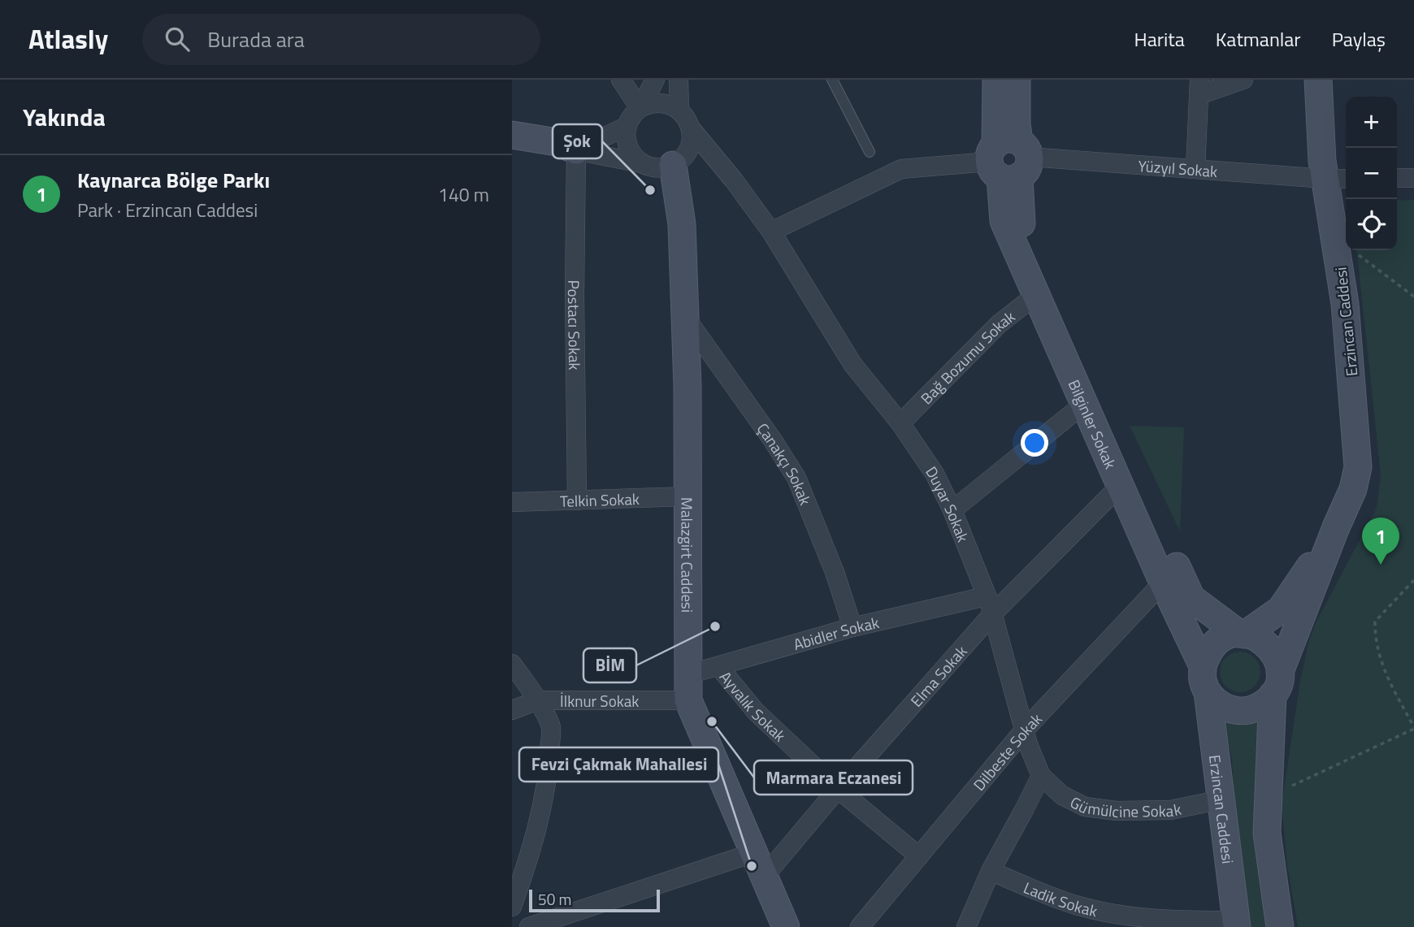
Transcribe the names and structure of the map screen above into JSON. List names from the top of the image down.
{
  "streets": {
    "street": [
      "Yüzyıl Sokak",
      "Erzincan Caddesi",
      "Postacı Sokak",
      "Bağ Bozumu Sokak",
      "Bilginler Sokak",
      "Çanakçı Sokak",
      "Telkin Sokak",
      "Duyar Sokak",
      "Malazgirt Caddesi",
      "Abidler Sokak",
      "Elma Sokak",
      "İlknur Sokak",
      "Ayvalık Sokak",
      "Dilbeste Sokak",
      "Gümülcine Sokak",
      "Ladik Sokak"
    ]
  },
  "crossings": [
    ["Yüzyıl Sokak", "Erzincan Caddesi"],
    ["Yüzyıl Sokak", "Bilginler Sokak"],
    ["Yüzyıl Sokak", "Duyar Sokak"],
    ["Erzincan Caddesi", "Bilginler Sokak"],
    ["Erzincan Caddesi", "Gümülcine Sokak"],
    ["Erzincan Caddesi", "Ladik Sokak"],
    ["Postacı Sokak", "Telkin Sokak"],
    ["Bağ Bozumu Sokak", "Bilginler Sokak"],
    ["Bağ Bozumu Sokak", "Duyar Sokak"],
    ["Bilginler Sokak", "Elma Sokak"],
    ["Bilginler Sokak", "Dilbeste Sokak"],
    ["Çanakçı Sokak", "Malazgirt Caddesi"],
    ["Çanakçı Sokak", "Abidler Sokak"],
    ["Telkin Sokak", "Malazgirt Caddesi"],
    ["Duyar Sokak", "Malazgirt Caddesi"],
    ["Duyar Sokak", "Abidler Sokak"],
    ["Duyar Sokak", "Elma Sokak"],
    ["Duyar Sokak", "Dilbeste Sokak"],
    ["Duyar Sokak", "Gümülcine Sokak"],
    ["Malazgirt Caddesi", "Abidler Sokak"],
    ["Malazgirt Caddesi", "Elma Sokak"],
    ["Malazgirt Caddesi", "İlknur Sokak"],
    ["Abidler Sokak", "İlknur Sokak"],
    ["Abidler Sokak", "Ayvalık Sokak"],
    ["Elma Sokak", "Ayvalık Sokak"],
    ["Ayvalık Sokak", "Dilbeste Sokak"]
  ],
  "places": [
    "Şok",
    "BİM",
    "Marmara Eczanesi",
    "Fevzi Çakmak Mahallesi"
  ],
  "scale_bar": "50 m",
  "page": {
    "header": "Atlasly",
    "search": "Burada ara",
    "nav": ["Harita", "Katmanlar", "Paylaş"],
    "heading": "Yakında",
    "map_buttons": ["+", "−"],
    "list": [
      {
        "mark": "1",
        "name": "Kaynarca Bölge Parkı",
        "note": "Park · Erzincan Caddesi",
        "value": "140 m"
      }
    ],
    "pins": "1",
    "scale": "50 m"
  }
}
